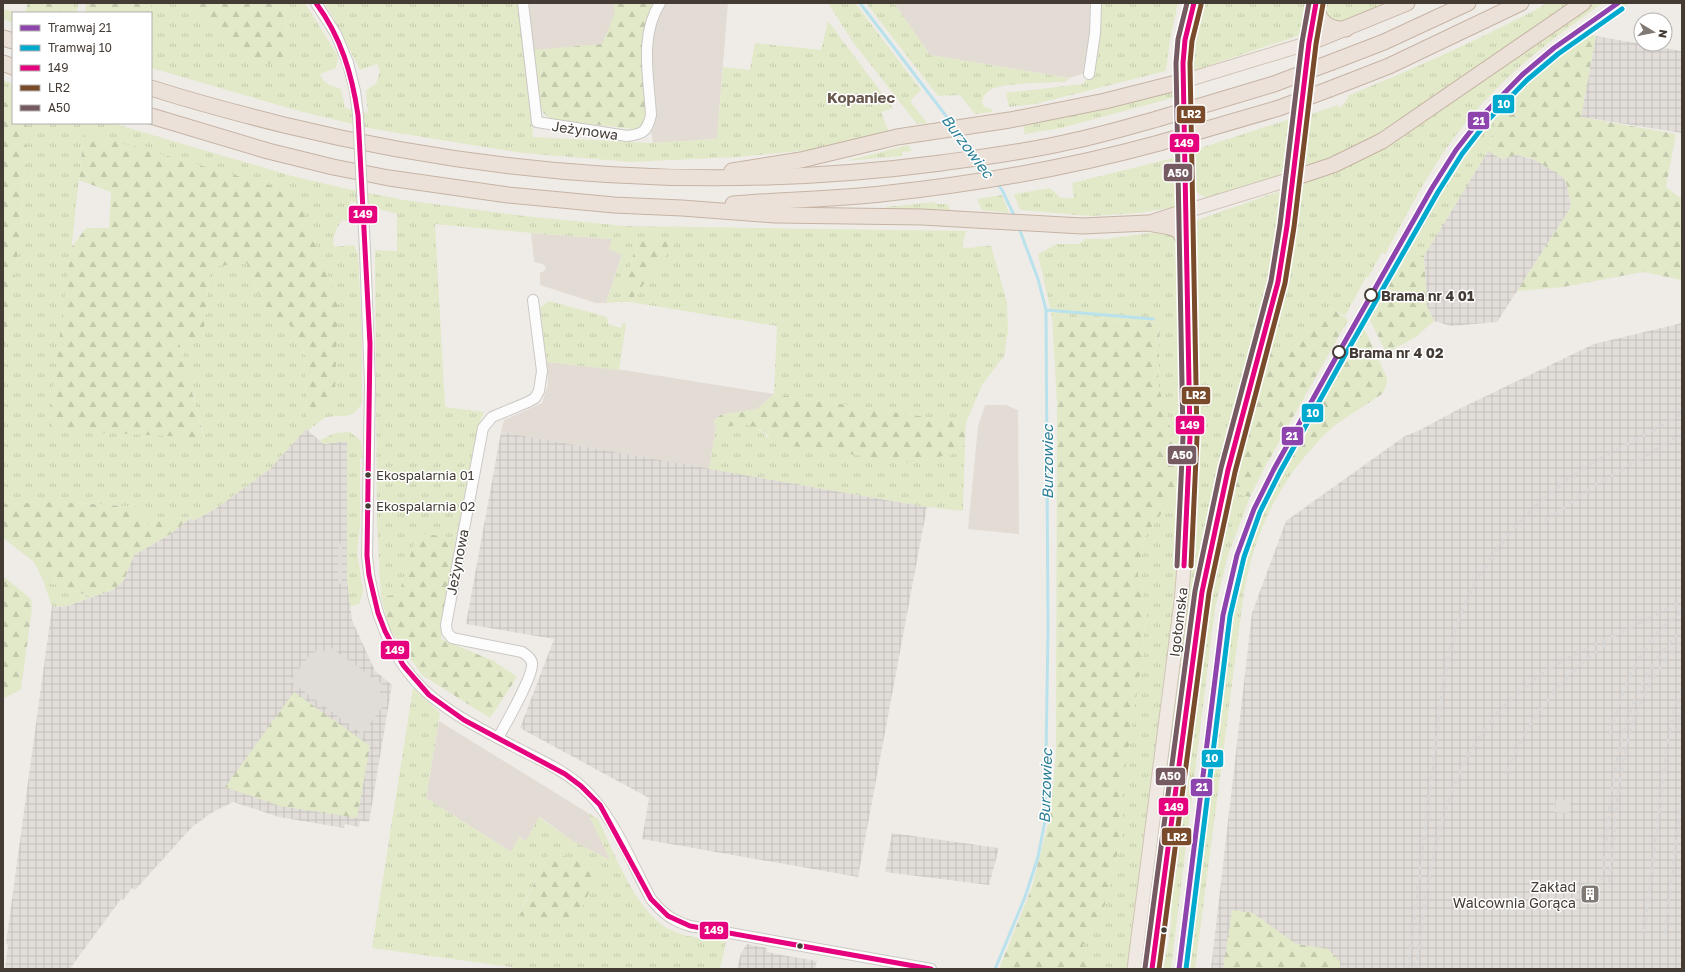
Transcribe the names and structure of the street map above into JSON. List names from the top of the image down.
{
  "streets": {
    "main road": ["Igołomska"],
    "street": ["Jeżynowa"]
  },
  "districts": ["Kopaniec"],
  "water": ["Burzowiec"],
  "places": {
    "other": [
      "Brama nr 4 01",
      "Brama nr 4 02",
      "Ekospalarnia 01",
      "Ekospalarnia 02"
    ],
    "building": ["Zakład Walcownia Gorąca"]
  },
  "lines": [
    "tram line 21",
    "transit line 149",
    "transit line A50",
    "transit line LR2",
    "tram line 10"
  ],
  "legend": [
    "Tramwaj 21",
    "Tramwaj 10",
    "149",
    "LR2",
    "A50"
  ],
  "north": "right"
}
